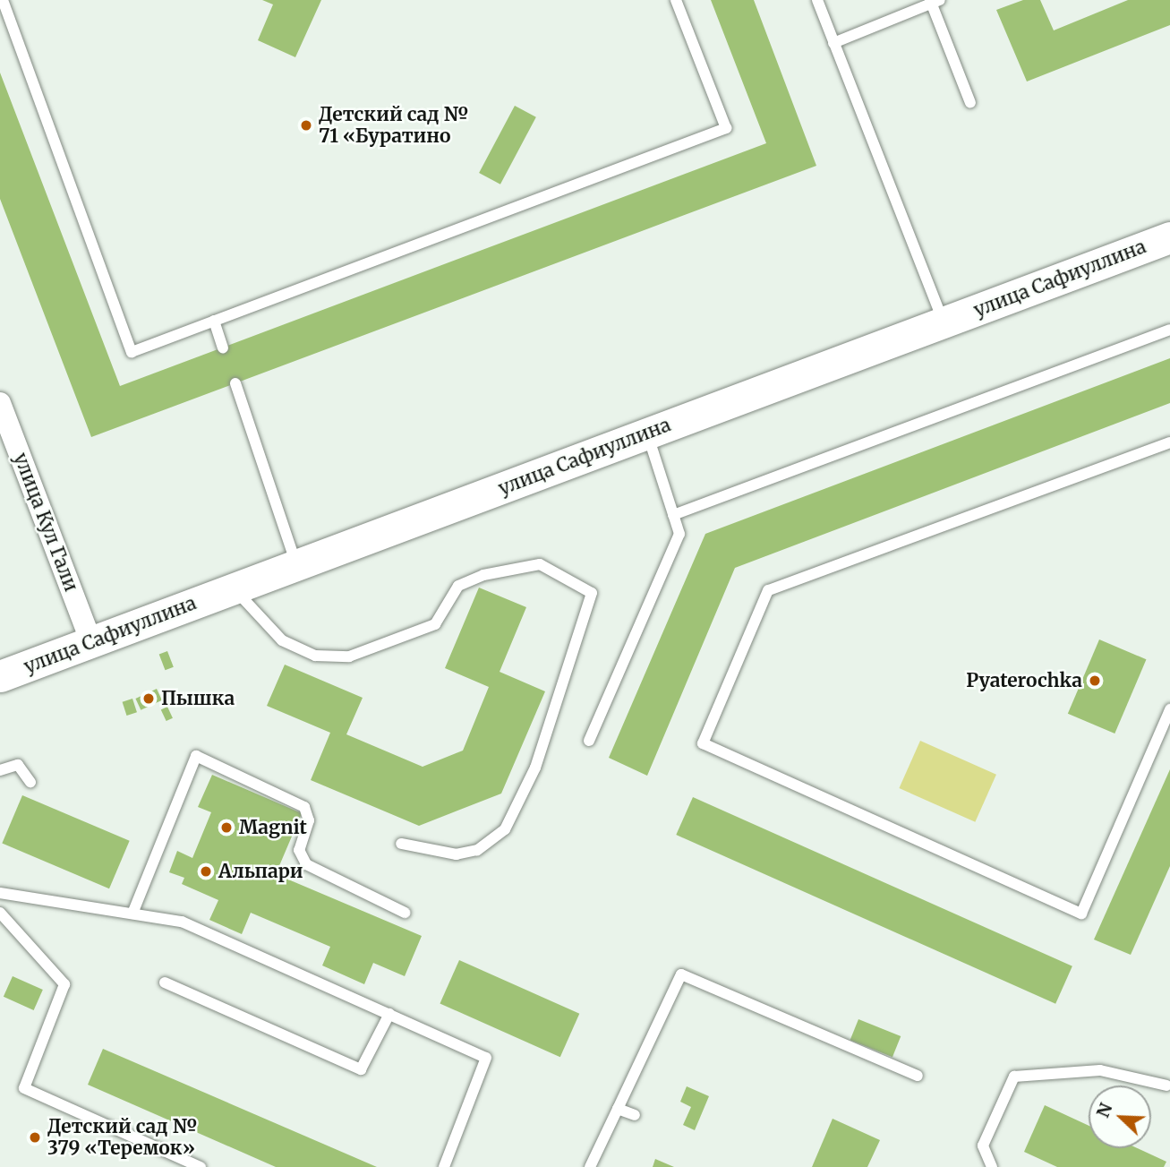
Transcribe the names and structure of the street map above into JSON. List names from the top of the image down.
{
  "streets": {
    "street": ["улица Сафиуллина", "улица Кул Гали"]
  },
  "crossings": [
    ["улица Сафиуллина", "улица Кул Гали"]
  ],
  "places": [
    "Детский сад № 71 «Буратино",
    "Pyaterochka",
    "Пышка",
    "Magnit",
    "Альпари",
    "Детский сад № 379 «Теремок»"
  ],
  "north": "top left"
}
